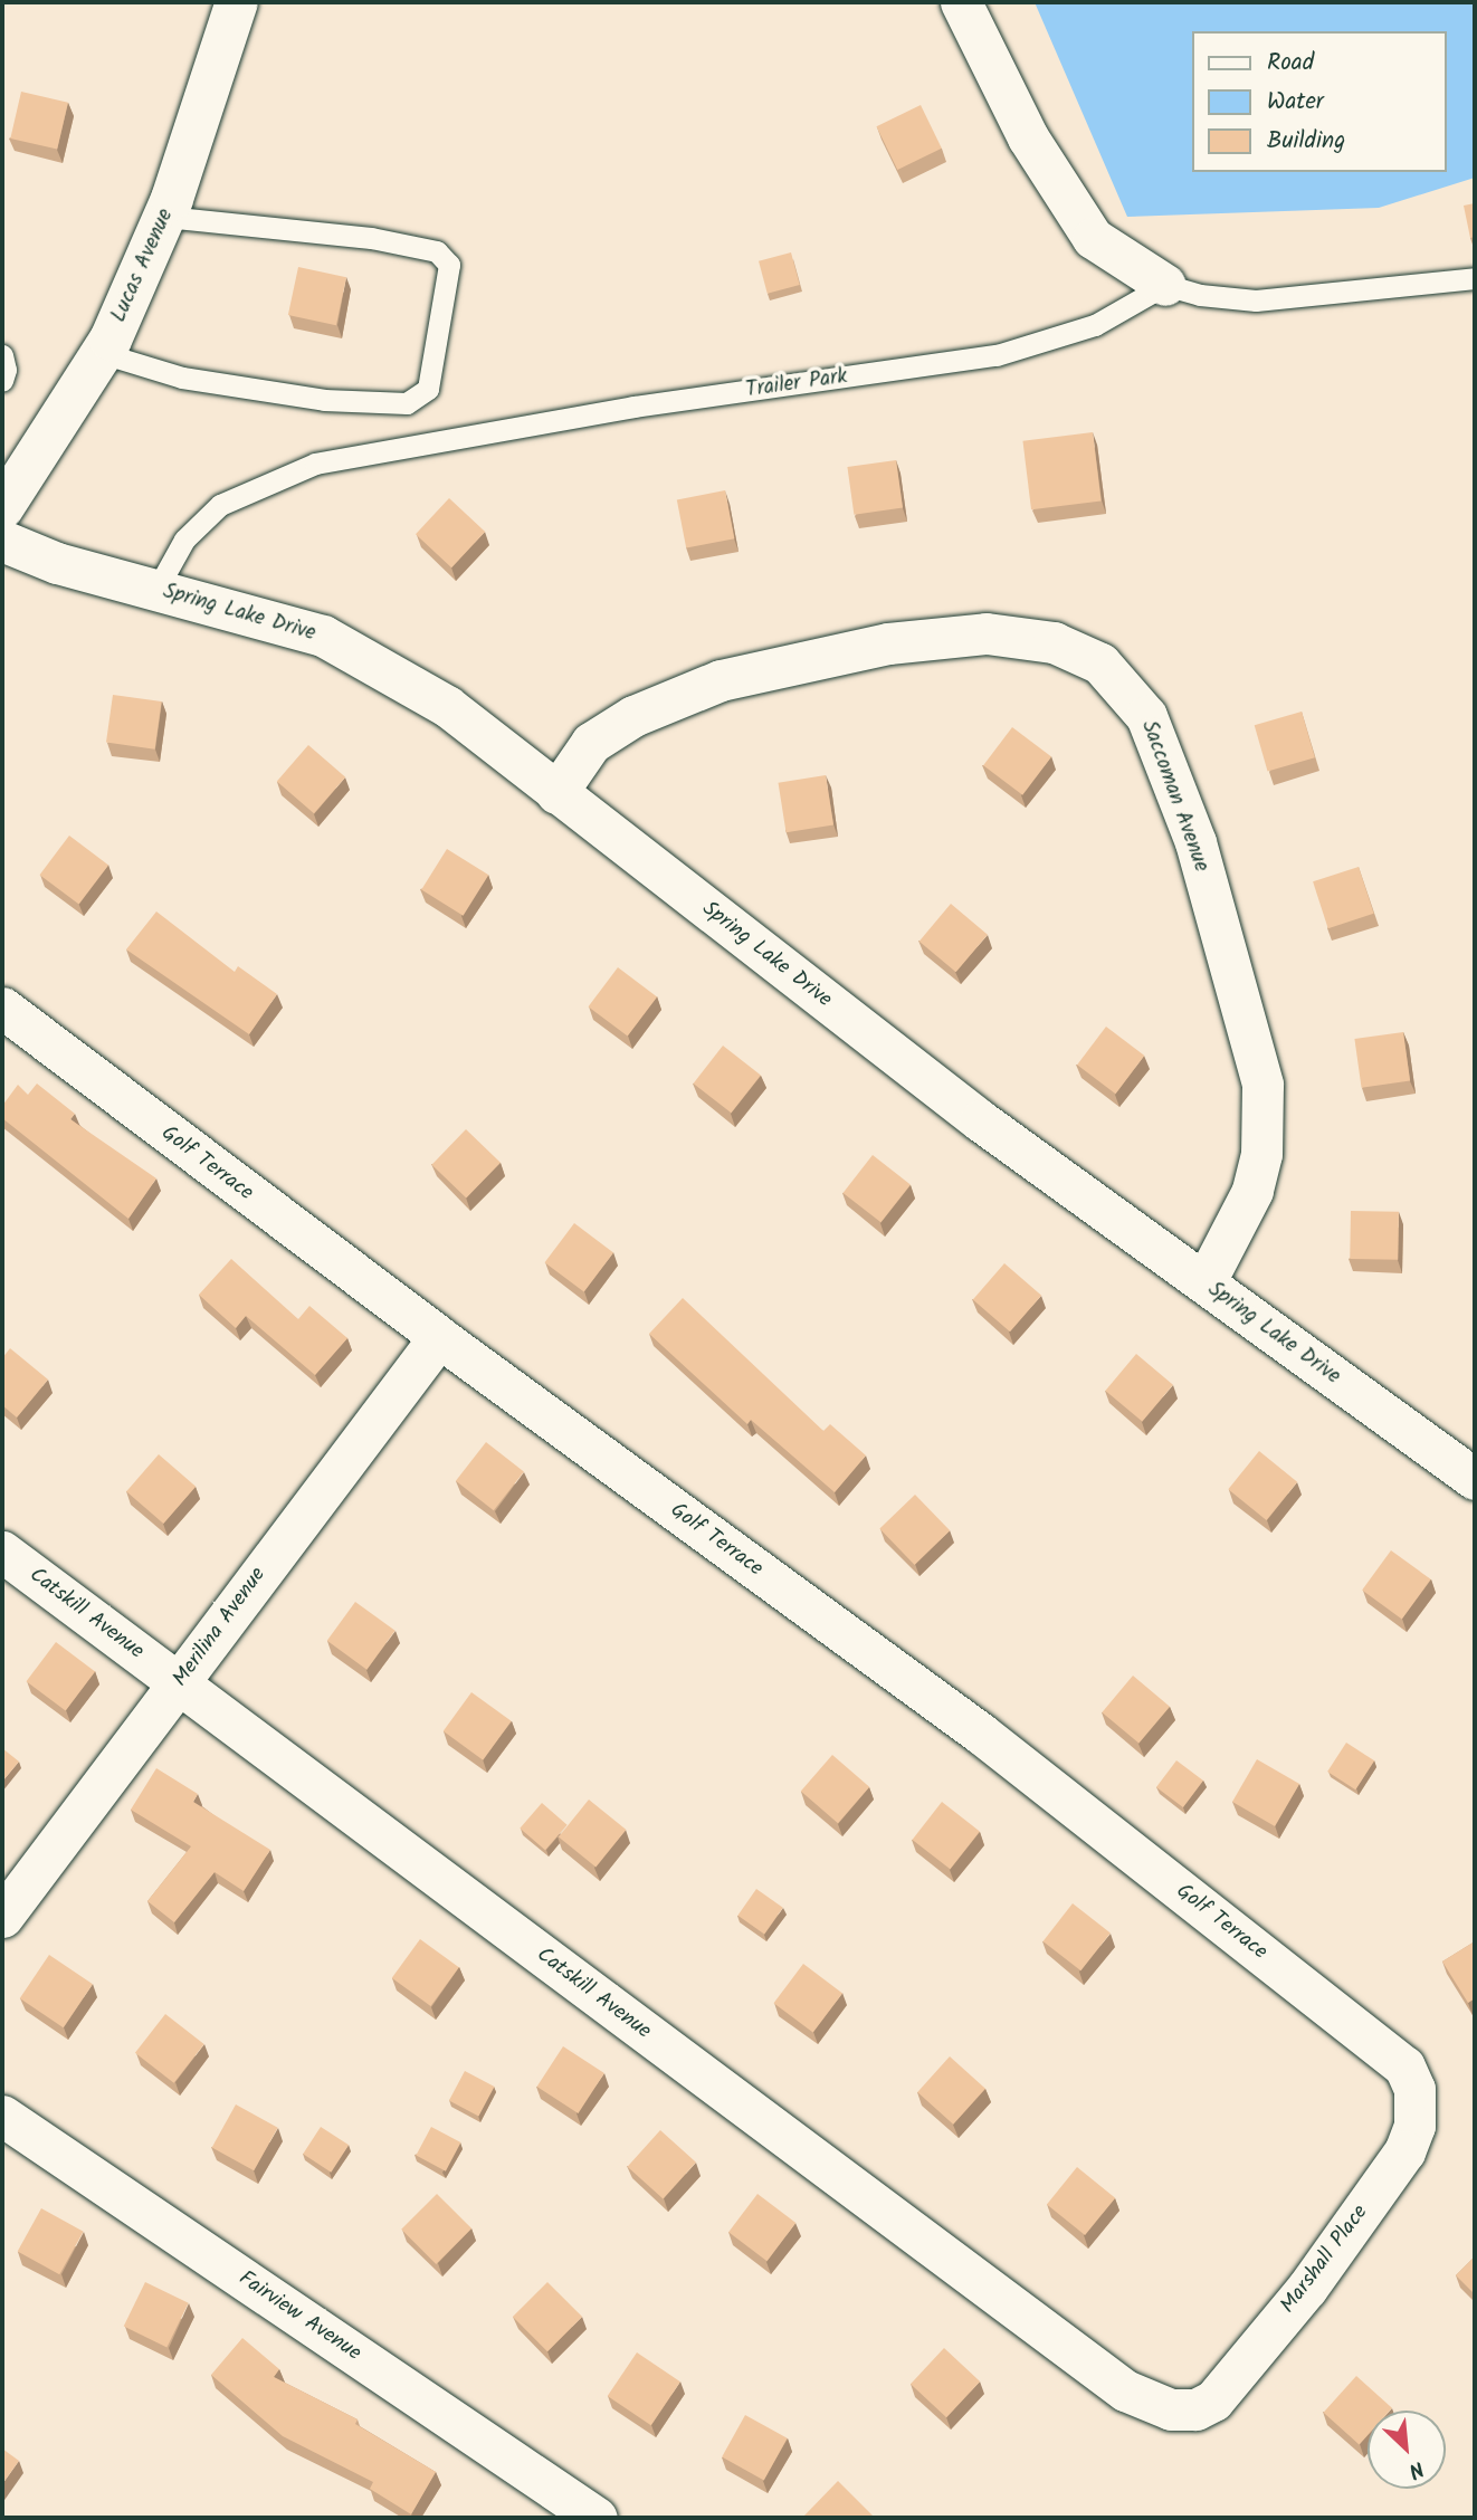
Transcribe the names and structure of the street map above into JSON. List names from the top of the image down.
{
  "streets": {
    "street": [
      "Lucas Avenue",
      "Spring Lake Drive",
      "Saccoman Avenue",
      "Golf Terrace",
      "Catskill Avenue",
      "Merilina Avenue",
      "Marshall Place",
      "Fairview Avenue"
    ],
    "lane": ["Trailer Park"]
  },
  "crossings": [
    ["Trailer Park", "Spring Lake Drive"],
    ["Spring Lake Drive", "Saccoman Avenue"],
    ["Golf Terrace", "Merilina Avenue"],
    ["Golf Terrace", "Marshall Place"],
    ["Catskill Avenue", "Merilina Avenue"],
    ["Catskill Avenue", "Marshall Place"]
  ],
  "legend": ["Road", "Water", "Building"],
  "north": "bottom right"
}
